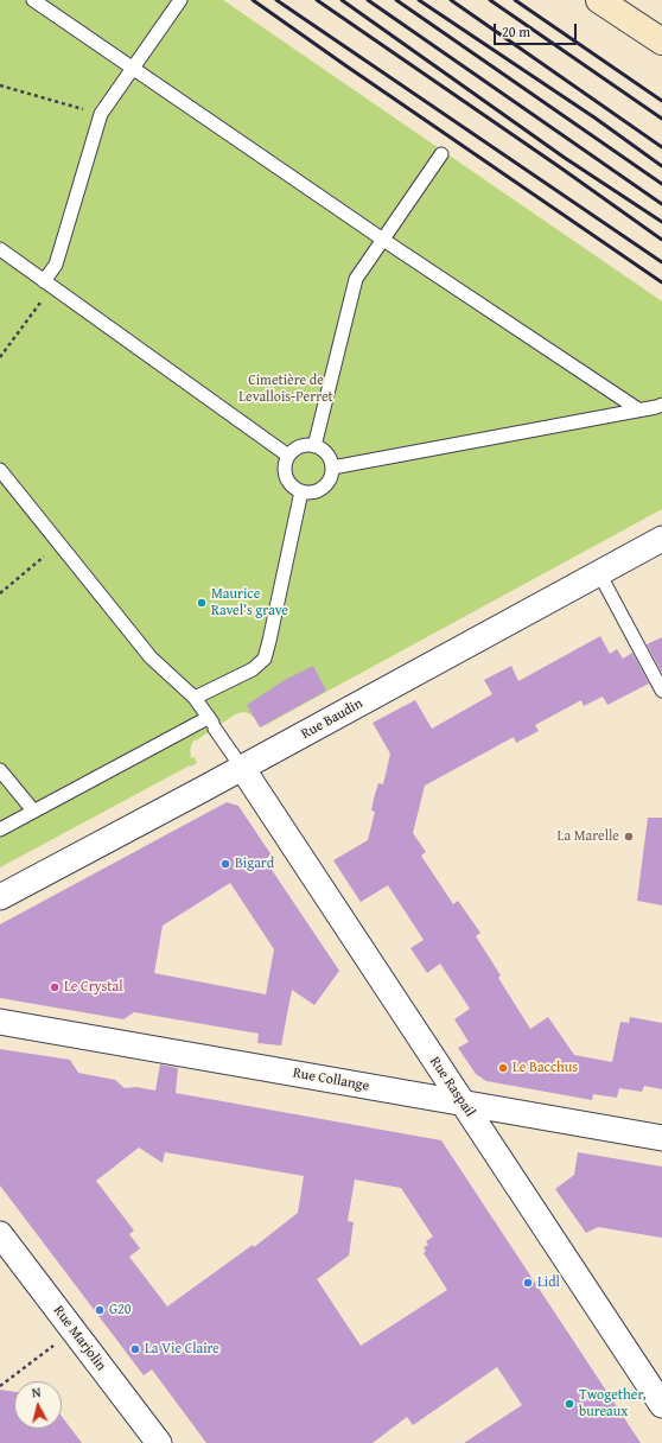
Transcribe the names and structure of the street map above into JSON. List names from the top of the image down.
{
  "streets": {
    "street": [
      "Rue Baudin",
      "Rue Collange",
      "Rue Raspail",
      "Rue Marjolin"
    ]
  },
  "crossings": [
    ["Rue Baudin", "Rue Raspail"],
    ["Rue Collange", "Rue Raspail"]
  ],
  "parks": ["Cimetière de Levallois-Perret"],
  "places": [
    "Maurice Ravel’s grave",
    "La Marelle",
    "Bigard",
    "Le Crystal",
    "Le Bacchus",
    "Lidl",
    "G20",
    "La Vie Claire",
    "Twogether, bureaux"
  ],
  "scale_bar": "20 m",
  "north": "top"
}
